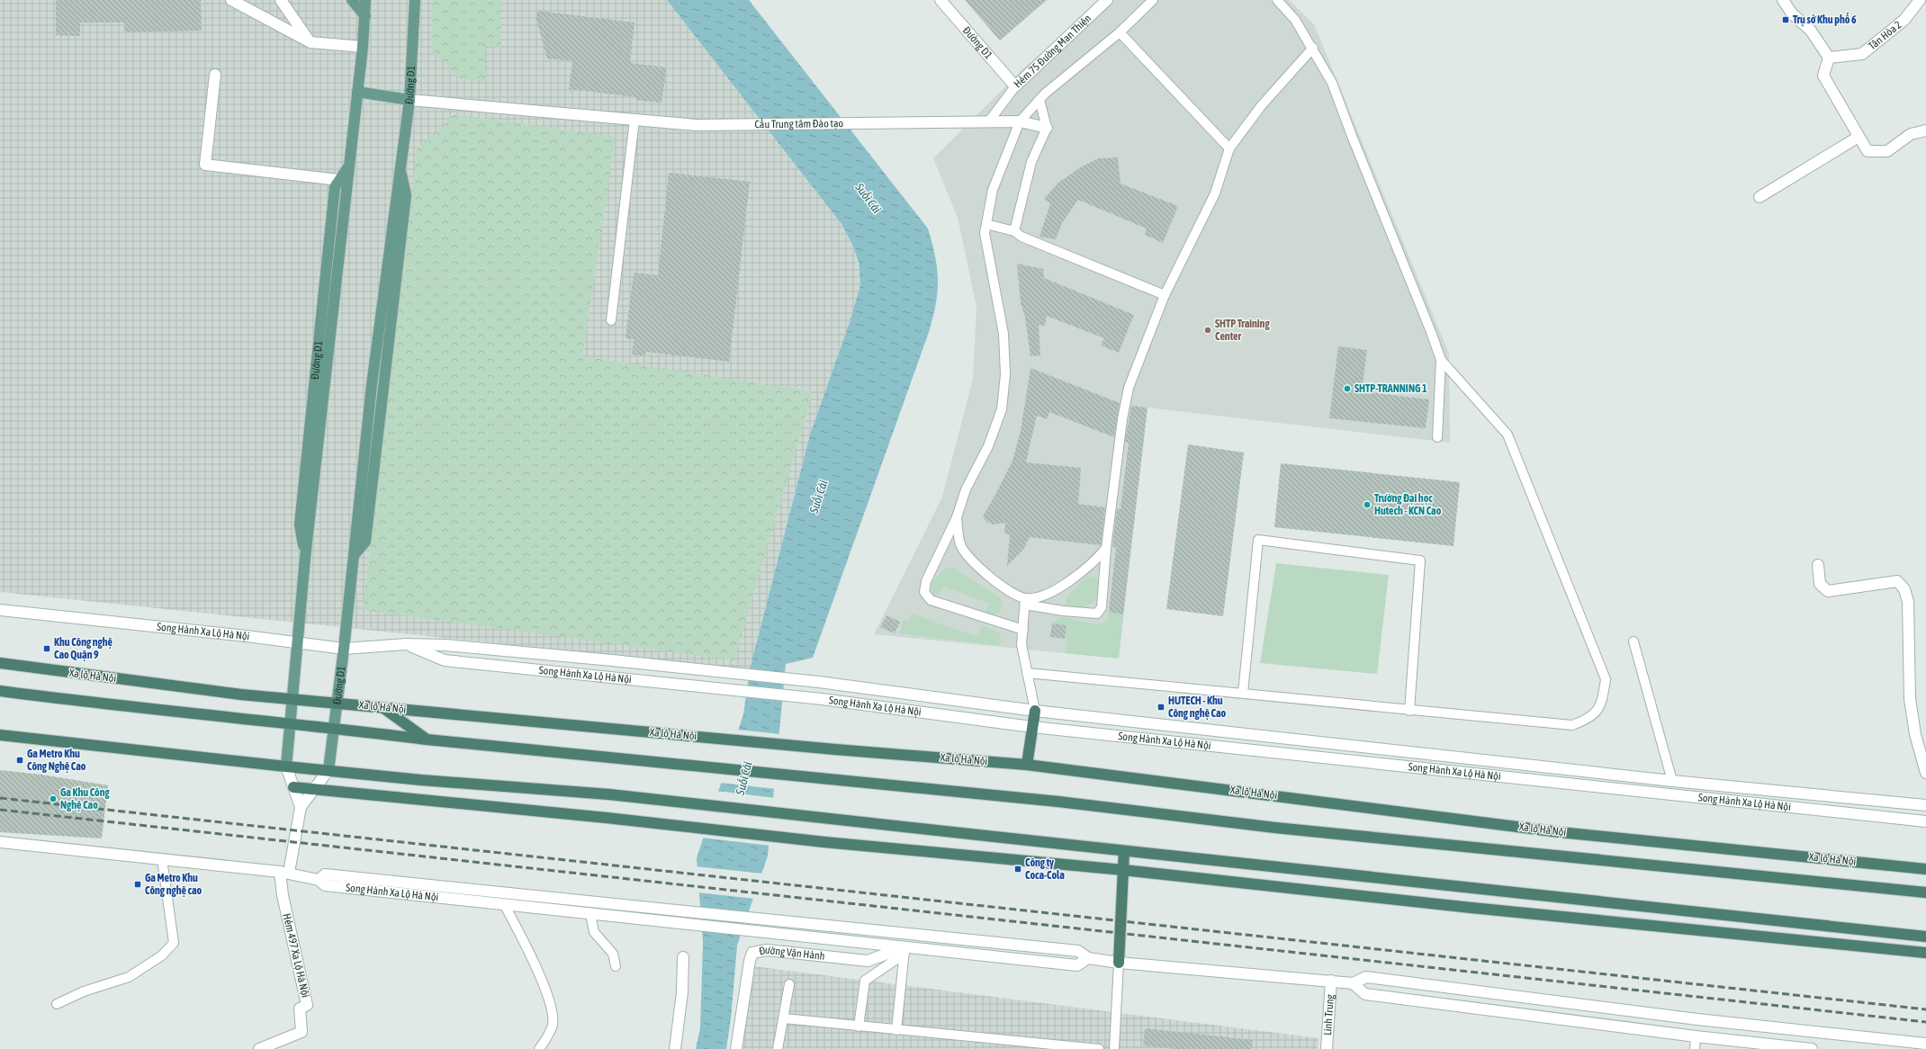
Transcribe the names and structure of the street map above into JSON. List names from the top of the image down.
{
  "streets": {
    "highway": ["Xa lộ Hà Nội"],
    "main road": [
      "Tân Hòa 2",
      "Đường D1",
      "Hẻm 75 Đường Man Thiện",
      "Cầu Trung tâm Đào tạo",
      "Song Hành Xa Lộ Hà Nội",
      "Đường Vận Hành",
      "Hẻm 497 Xa Lộ Hà Nội",
      "Linh Trung"
    ]
  },
  "crossings": [
    ["Đường D1", "Hẻm 75 Đường Man Thiện"],
    ["Đường D1", "Cầu Trung tâm Đào tạo"],
    ["Đường D1", "Song Hành Xa Lộ Hà Nội"],
    ["Đường D1", "Xa lộ Hà Nội"],
    ["Đường D1", "Hẻm 497 Xa Lộ Hà Nội"],
    ["Hẻm 75 Đường Man Thiện", "Cầu Trung tâm Đào tạo"],
    ["Song Hành Xa Lộ Hà Nội", "Đường Vận Hành"],
    ["Song Hành Xa Lộ Hà Nội", "Hẻm 497 Xa Lộ Hà Nội"],
    ["Song Hành Xa Lộ Hà Nội", "Linh Trung"]
  ],
  "water": ["Suối Cái"],
  "places": {
    "transit": [
      "Trụ sở Khu phố 6",
      "Khu Công nghệ Cao Quận 9",
      "HUTECH - Khu Công nghệ Cao",
      "Ga Metro Khu Công Nghệ Cao",
      "Công ty Coca-Cola",
      "Ga Metro Khu Công nghệ cao"
    ],
    "other": [
      "SHTP Training Center",
      "SHTP-TRANNING 1",
      "Trường Đại học Hutech - KCN Cao",
      "Ga Khu Công Nghệ Cao"
    ]
  }
}
